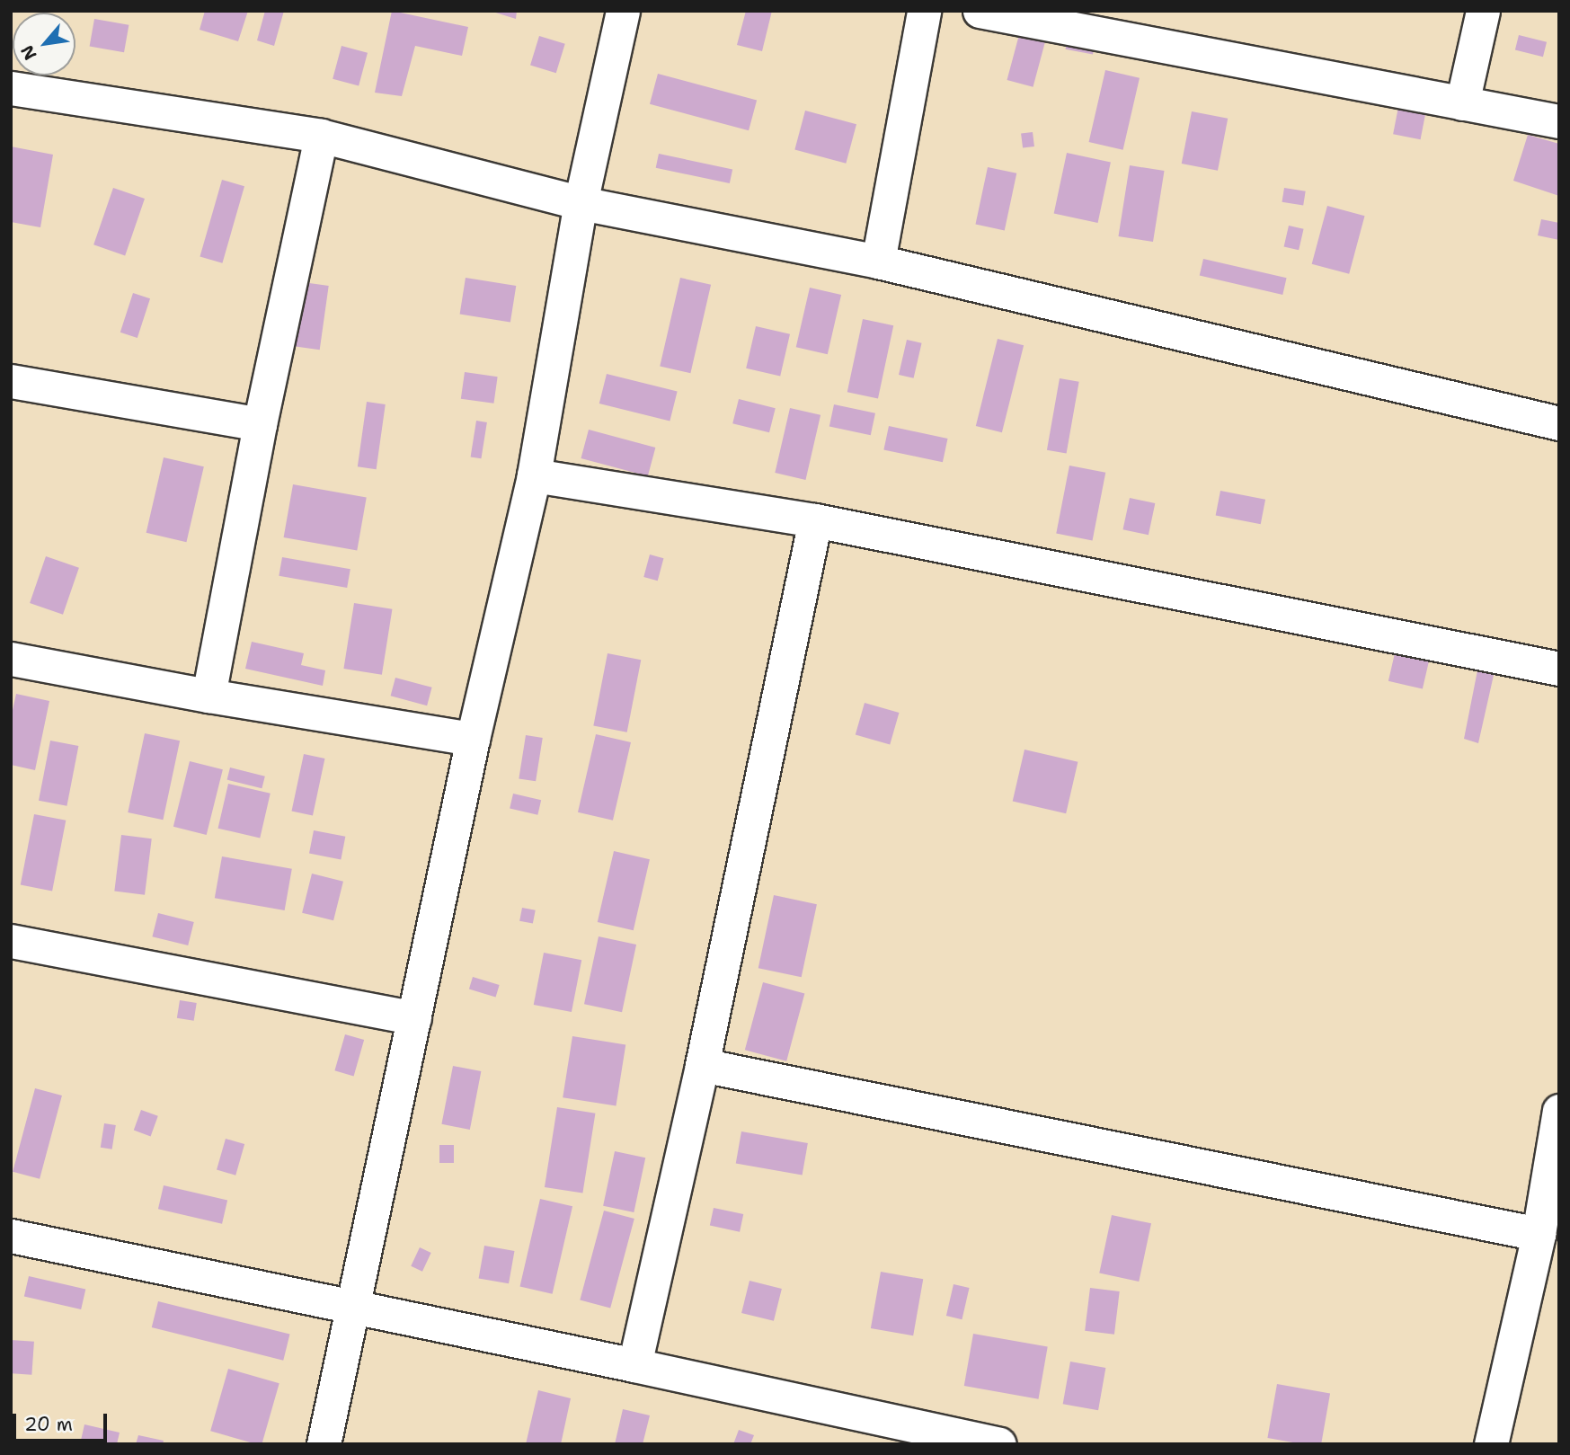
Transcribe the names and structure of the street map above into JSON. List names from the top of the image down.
{
  "scale_bar": "20 m",
  "north": "bottom left"
}
